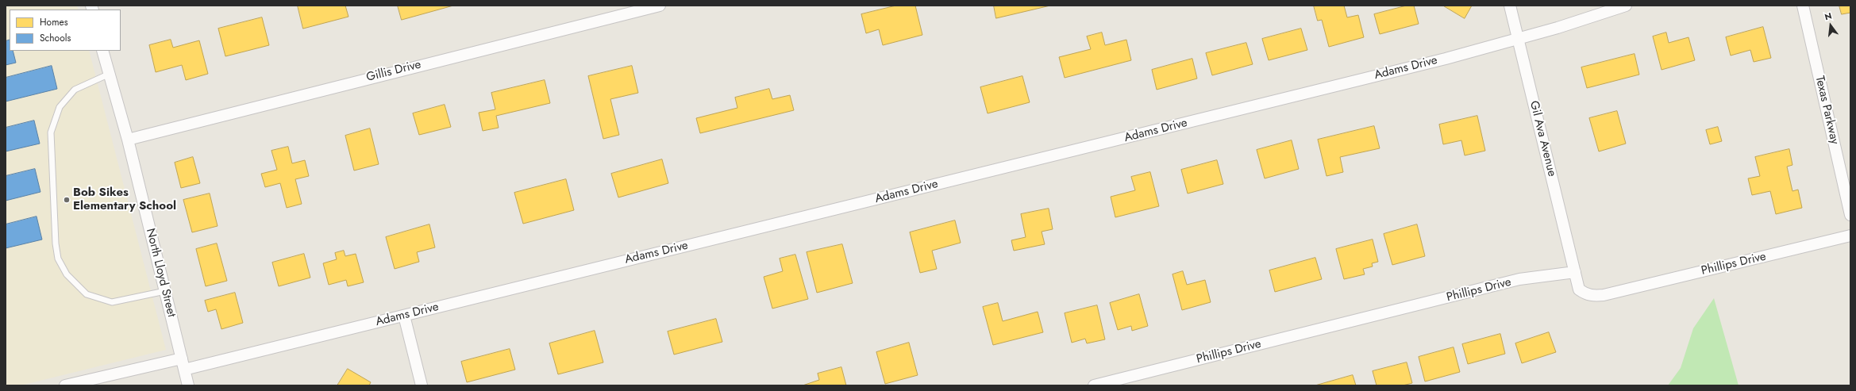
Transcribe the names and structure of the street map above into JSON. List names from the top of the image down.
{
  "streets": {
    "street": [
      "Adams Drive",
      "Gillis Drive",
      "Texas Parkway",
      "Gil Ava Avenue",
      "Phillips Drive",
      "North Lloyd Street"
    ]
  },
  "crossings": [
    ["Adams Drive", "Gil Ava Avenue"],
    ["Adams Drive", "North Lloyd Street"],
    ["Gillis Drive", "North Lloyd Street"],
    ["Gil Ava Avenue", "Phillips Drive"]
  ],
  "places": ["Bob Sikes Elementary School"],
  "legend": ["Homes", "Schools"],
  "north": "top"
}
